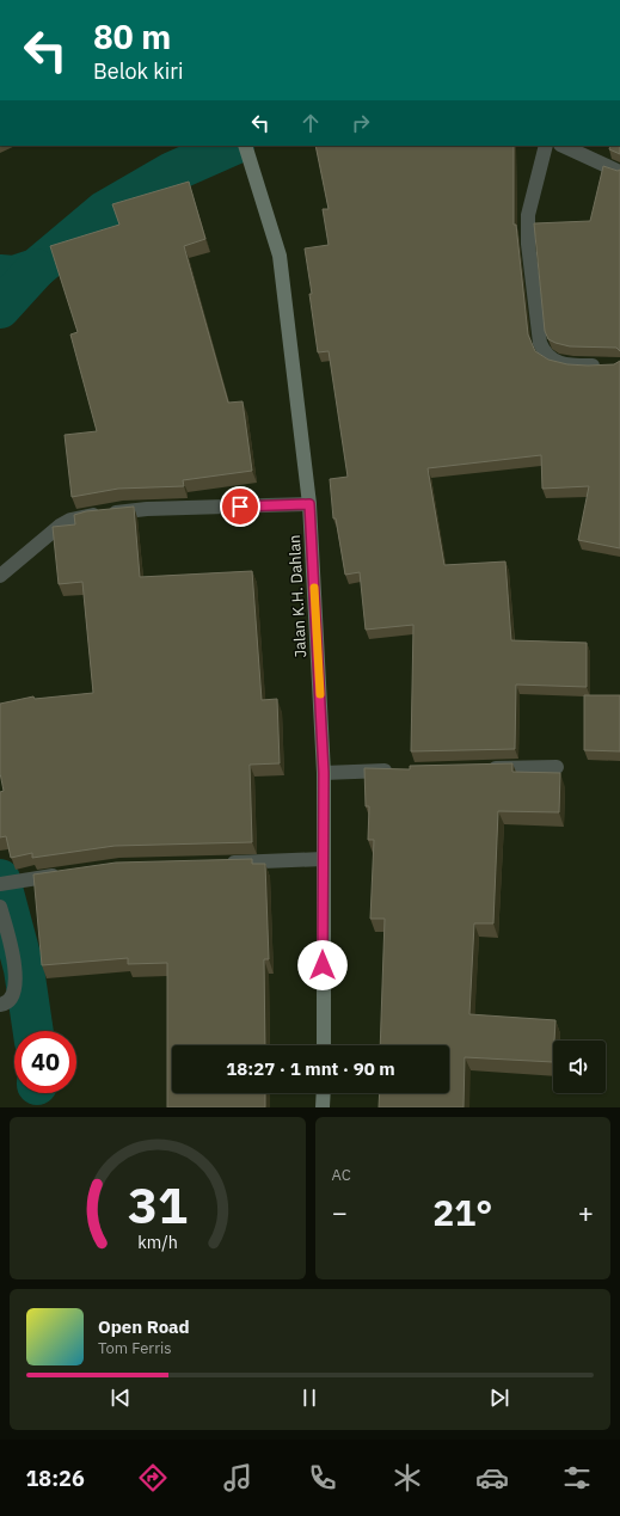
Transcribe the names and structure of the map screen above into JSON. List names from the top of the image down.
{
  "streets": {
    "street": ["Jalan K.H. Dahlan"]
  },
  "page": {
    "turn": ["80 m", "Belok kiri"],
    "limit": "40",
    "trip": "18:27 · 1 mnt · 90 m",
    "tile": "AC",
    "heat": ["−", "21°", "+"],
    "song": ["Open Road", "Tom Ferris"],
    "tabs": "18:26",
    "gauge": ["31", "km/h"]
  }
}
